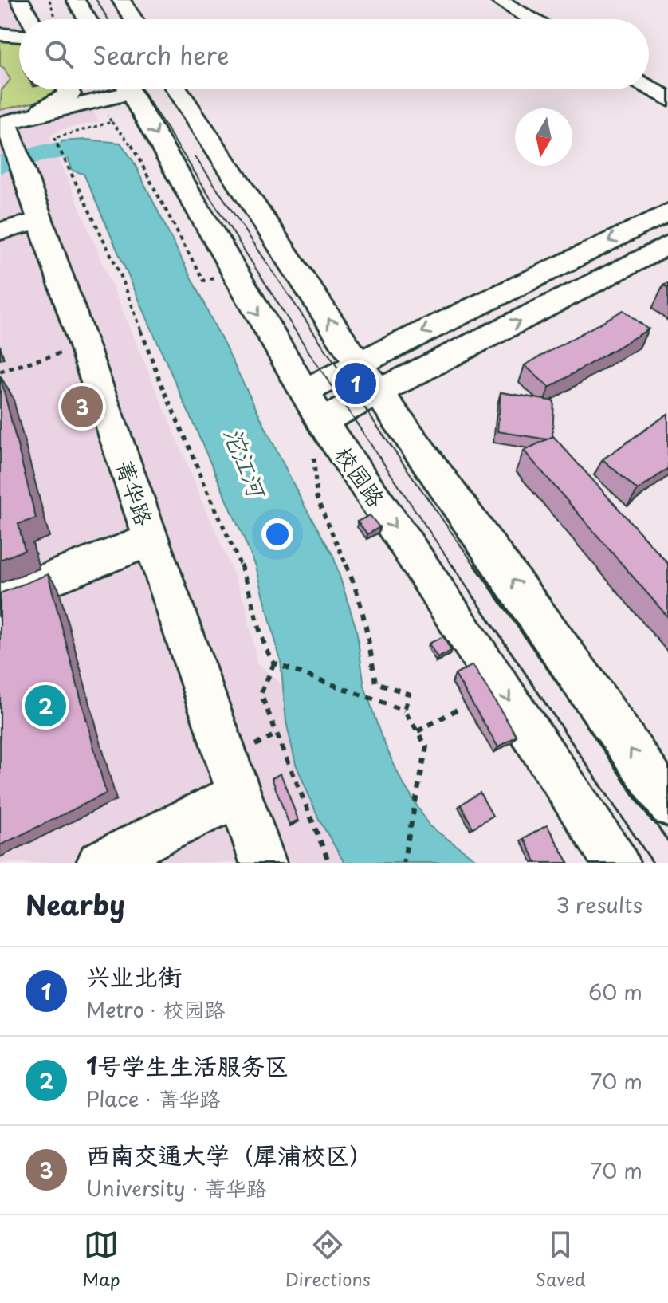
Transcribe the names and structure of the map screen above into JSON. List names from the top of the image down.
{
  "streets": {
    "street": ["校园路", "菁华路"]
  },
  "water": ["沱江河"],
  "north": "bottom",
  "page": {
    "search": "Search here",
    "pins": ["1", "3", "2"],
    "heading": ["Nearby", "3 results"],
    "list": [
      {
        "mark": "1",
        "name": "兴业北街",
        "note": "Metro · 校园路",
        "value": "60 m"
      },
      {
        "mark": "2",
        "name": "1号学生生活服务区",
        "note": "Place · 菁华路",
        "value": "70 m"
      },
      {
        "mark": "3",
        "name": "西南交通大学（犀浦校区）",
        "note": "University · 菁华路",
        "value": "70 m"
      }
    ],
    "nav": ["Map", "Directions", "Saved"]
  }
}
